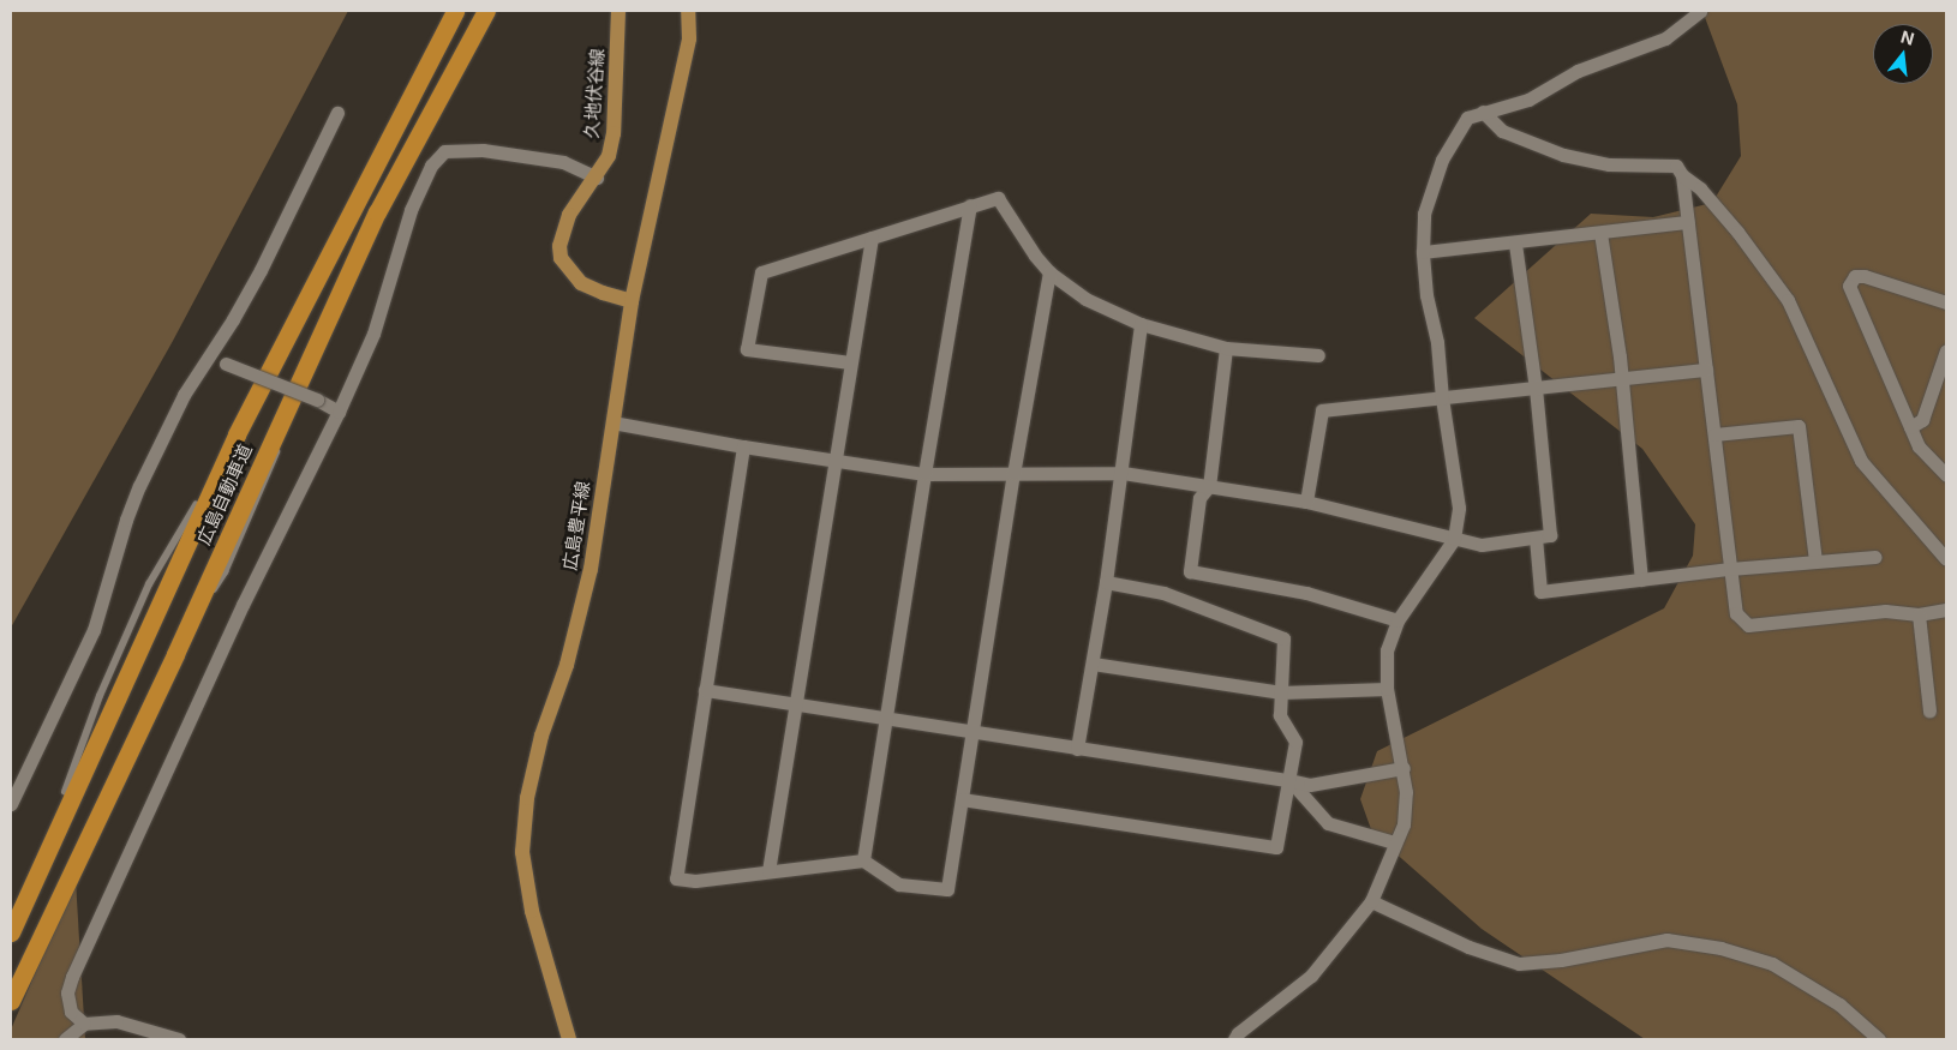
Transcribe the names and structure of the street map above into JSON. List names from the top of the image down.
{
  "streets": {
    "highway": ["広島自動車道"],
    "main road": ["久地伏谷線", "広島豊平線"]
  },
  "crossings": [
    ["久地伏谷線", "広島豊平線"]
  ],
  "north": "top"
}
